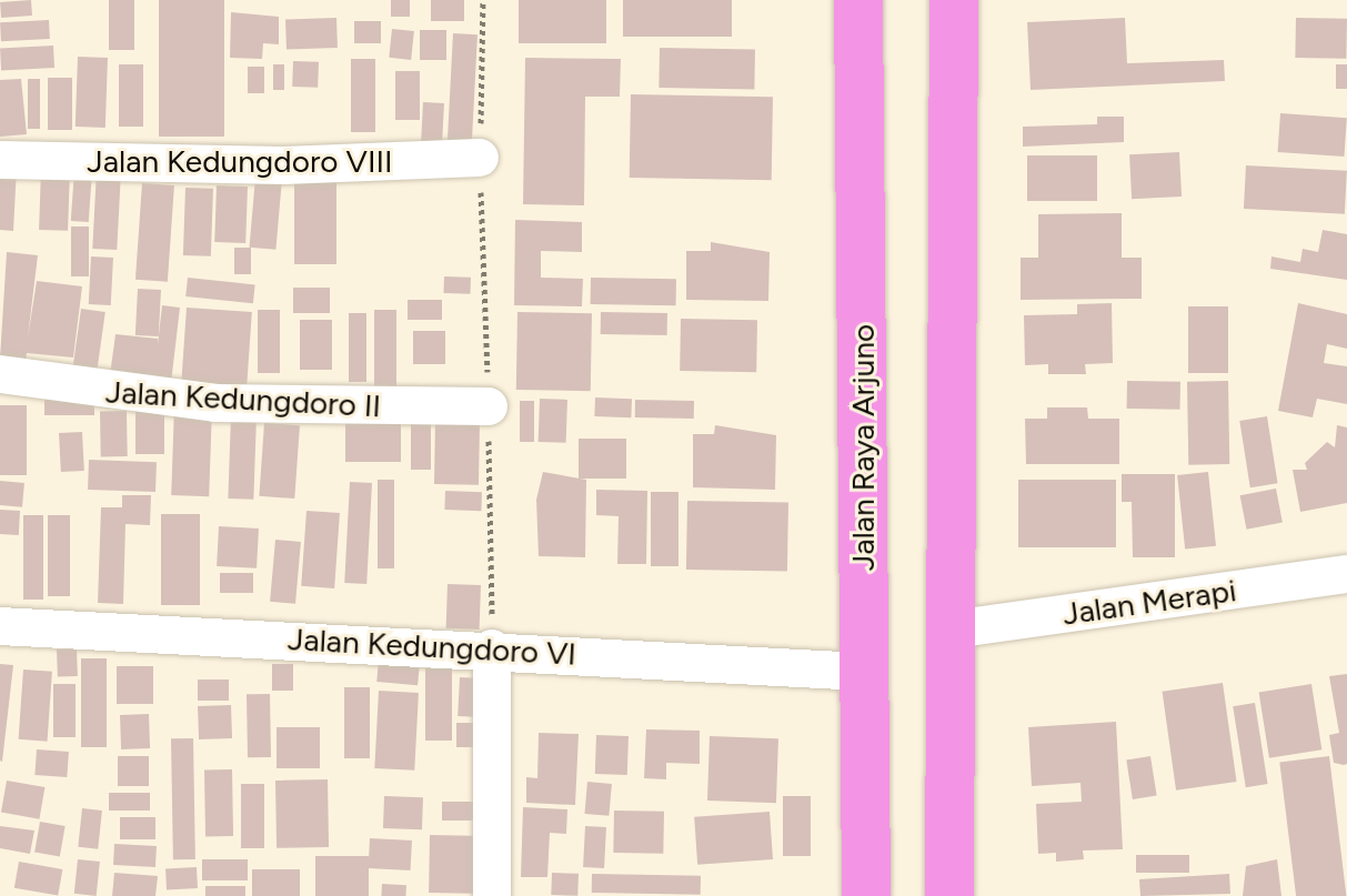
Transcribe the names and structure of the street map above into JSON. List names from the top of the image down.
{
  "streets": {
    "highway": ["Jalan Raya Arjuno"],
    "street": [
      "Jalan Kedungdoro VIII",
      "Jalan Kedungdoro II",
      "Jalan Merapi",
      "Jalan Kedungdoro VI"
    ]
  },
  "crossings": [
    ["Jalan Raya Arjuno", "Jalan Kedungdoro VI"]
  ]
}
